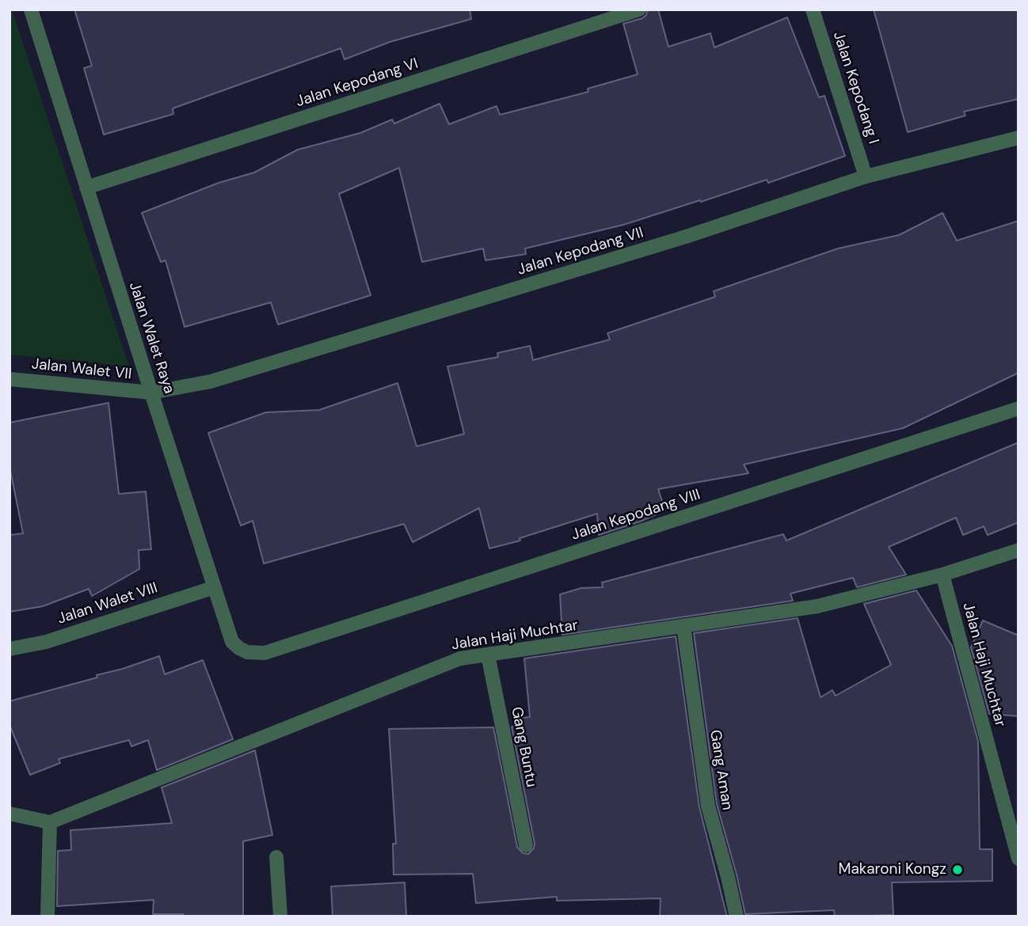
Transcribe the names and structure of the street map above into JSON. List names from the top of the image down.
{
  "streets": {
    "street": [
      "Jalan Kepodang VI",
      "Jalan Kepodang I",
      "Jalan Kepodang VII",
      "Jalan Walet Raya",
      "Jalan Walet VII",
      "Jalan Kepodang VIII",
      "Jalan Walet VIII",
      "Jalan Haji Muchtar",
      "Gang Buntu",
      "Gang Aman"
    ]
  },
  "crossings": [
    ["Jalan Kepodang VI", "Jalan Walet Raya"],
    ["Jalan Kepodang I", "Jalan Kepodang VII"],
    ["Jalan Kepodang VII", "Jalan Walet Raya"],
    ["Jalan Kepodang VII", "Jalan Walet VII"],
    ["Jalan Walet Raya", "Jalan Walet VII"],
    ["Jalan Walet Raya", "Jalan Kepodang VIII"],
    ["Jalan Walet Raya", "Jalan Walet VIII"],
    ["Jalan Haji Muchtar", "Gang Buntu"],
    ["Jalan Haji Muchtar", "Gang Aman"]
  ],
  "places": ["Makaroni Kongz"]
}
